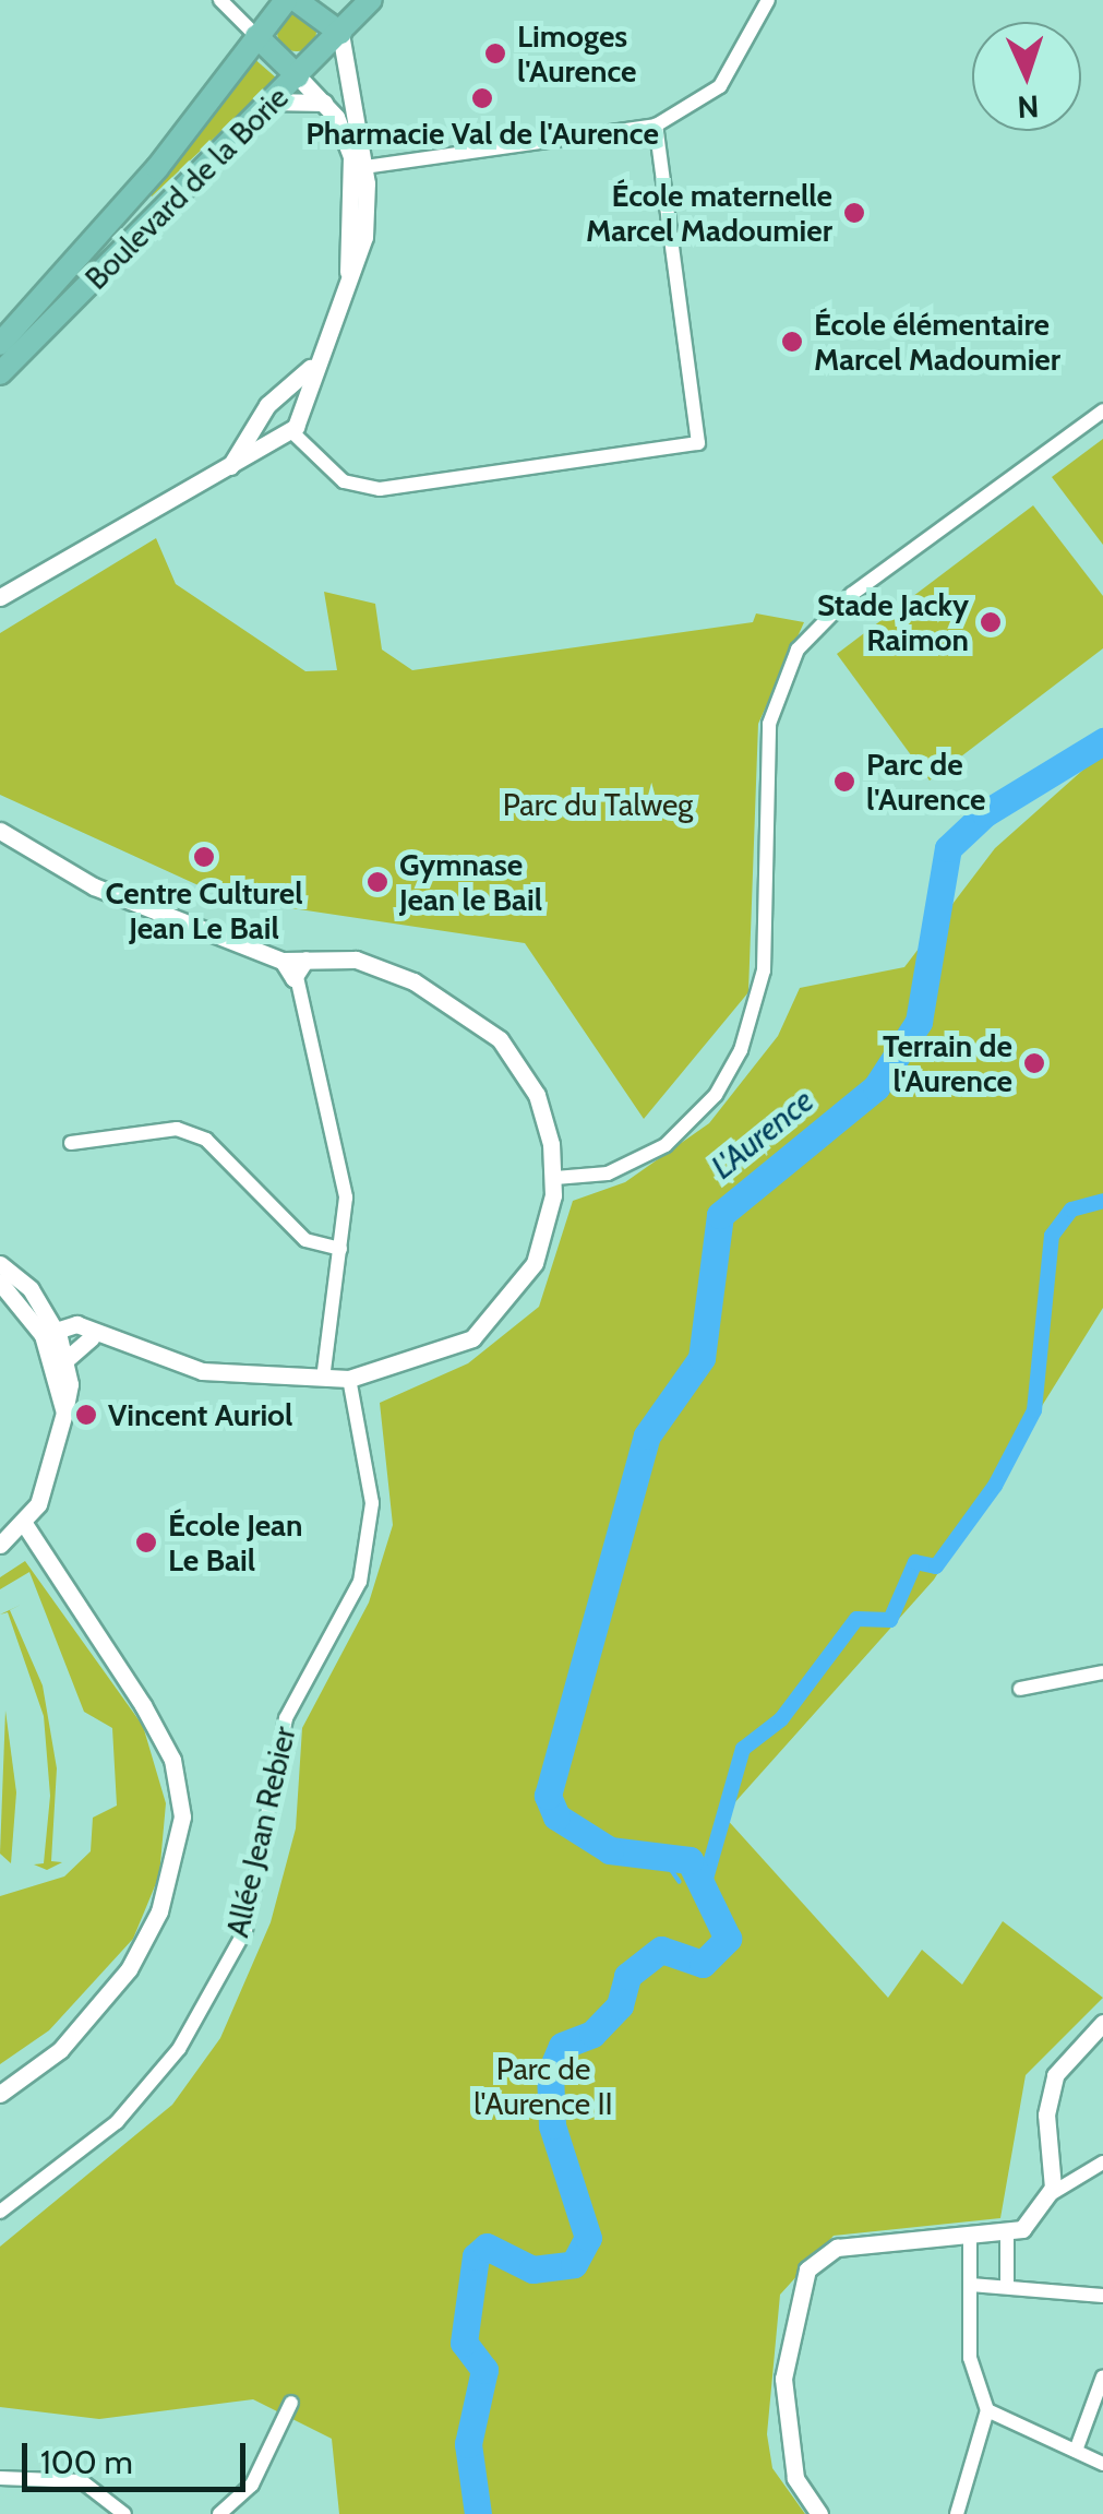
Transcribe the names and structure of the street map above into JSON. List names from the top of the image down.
{
  "streets": {
    "main road": ["Boulevard de la Borie"],
    "street": ["Allée Jean Rebier"]
  },
  "water": ["L'Aurence"],
  "parks": ["Parc du Talweg", "Parc de l'Aurence II"],
  "places": [
    "Limoges l'Aurence",
    "Pharmacie Val de l'Aurence",
    "École maternelle Marcel Madoumier",
    "École élémentaire Marcel Madoumier",
    "Stade Jacky Raimon",
    "Parc de l'Aurence",
    "Centre Culturel Jean Le Bail",
    "Gymnase Jean le Bail",
    "Terrain de l'Aurence",
    "Vincent Auriol",
    "École Jean Le Bail"
  ],
  "scale_bar": "100 m",
  "north": "bottom"
}
